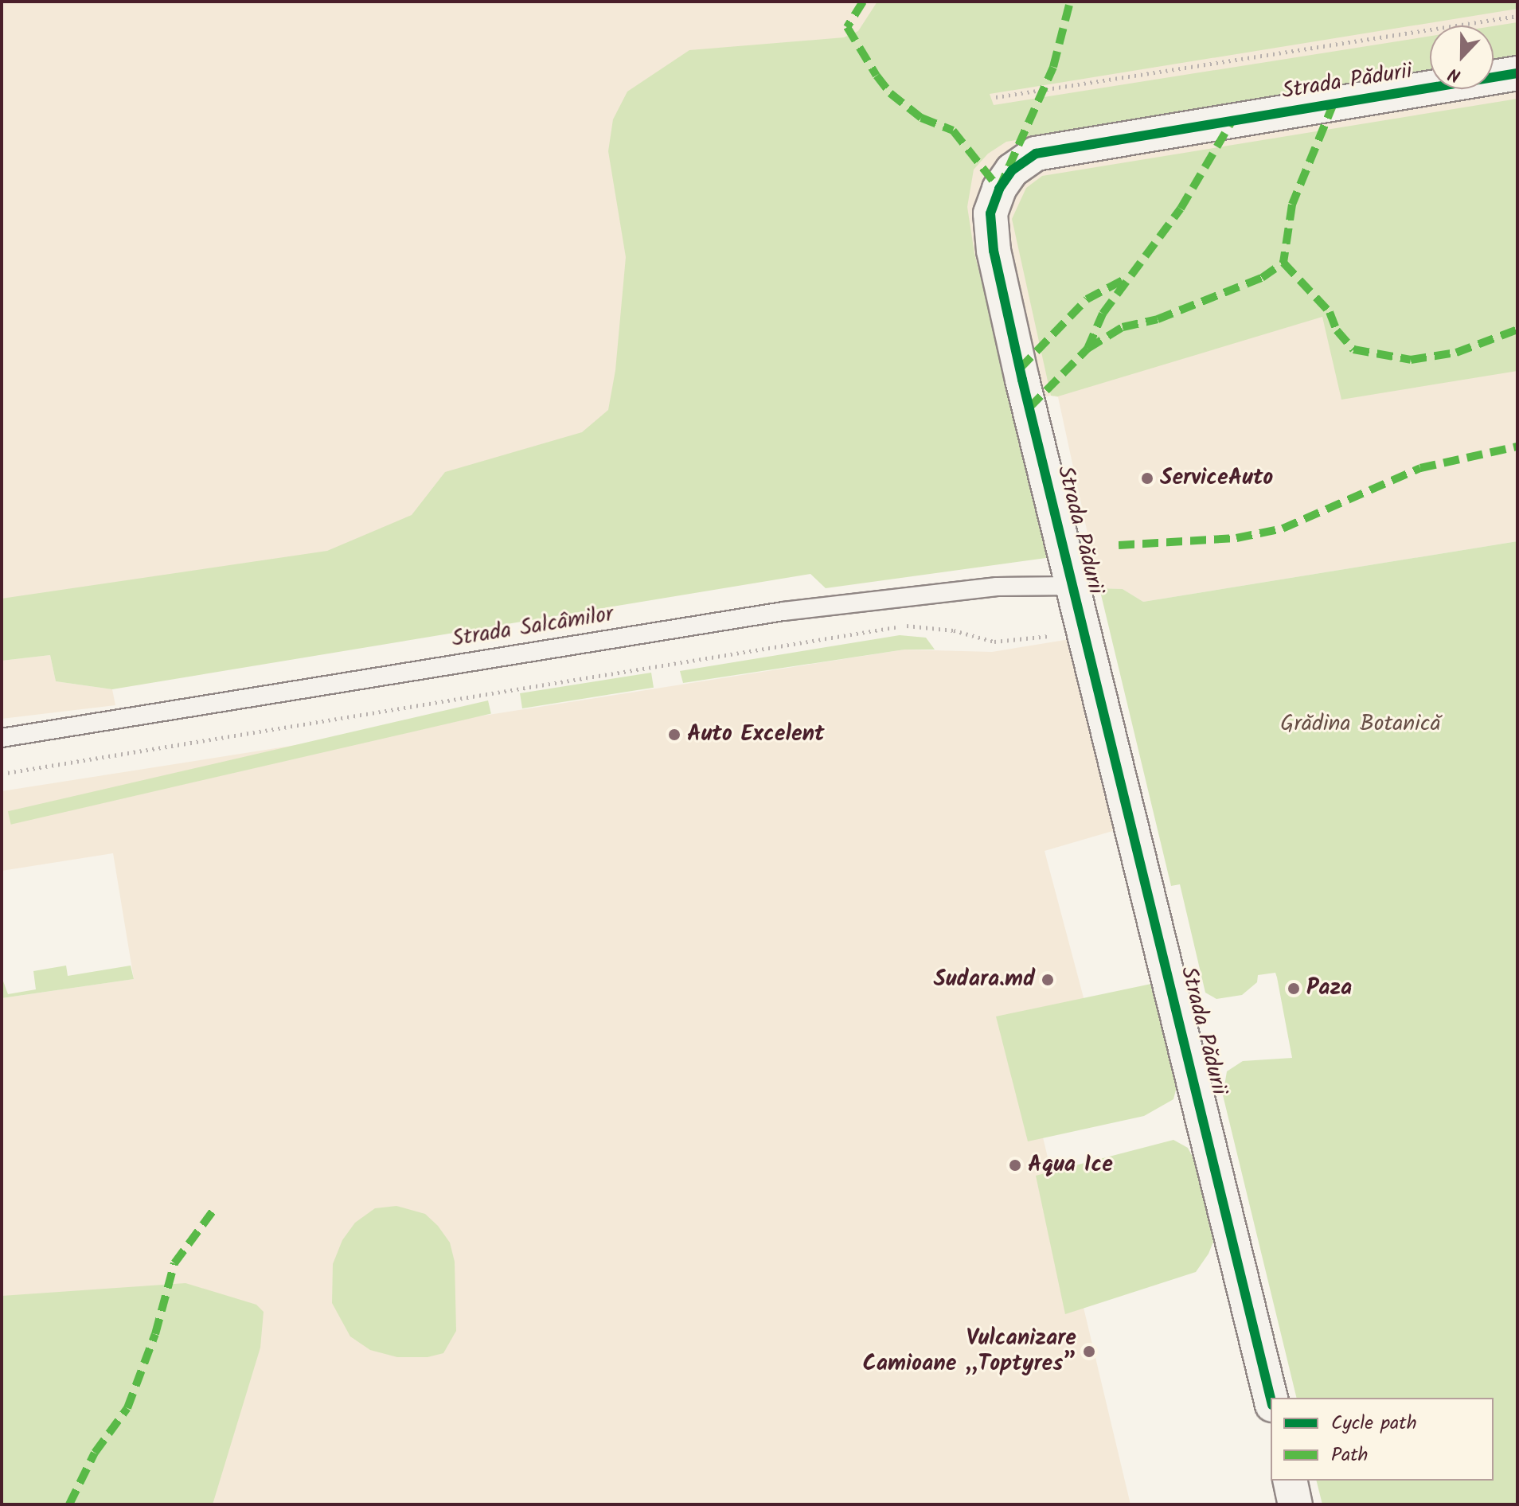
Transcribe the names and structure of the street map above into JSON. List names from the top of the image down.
{
  "streets": {
    "street": ["Strada Pădurii"],
    "lane": ["Strada Salcâmilor"]
  },
  "crossings": [
    ["Strada Pădurii", "Strada Salcâmilor"]
  ],
  "parks": ["Grădina Botanică"],
  "places": [
    "ServiceAuto",
    "Auto Excelent",
    "Sudara.md",
    "Paza",
    "Aqua Ice",
    "Vulcanizare Camioane „Toptyres”"
  ],
  "legend": ["Cycle path", "Path"],
  "north": "bottom"
}
